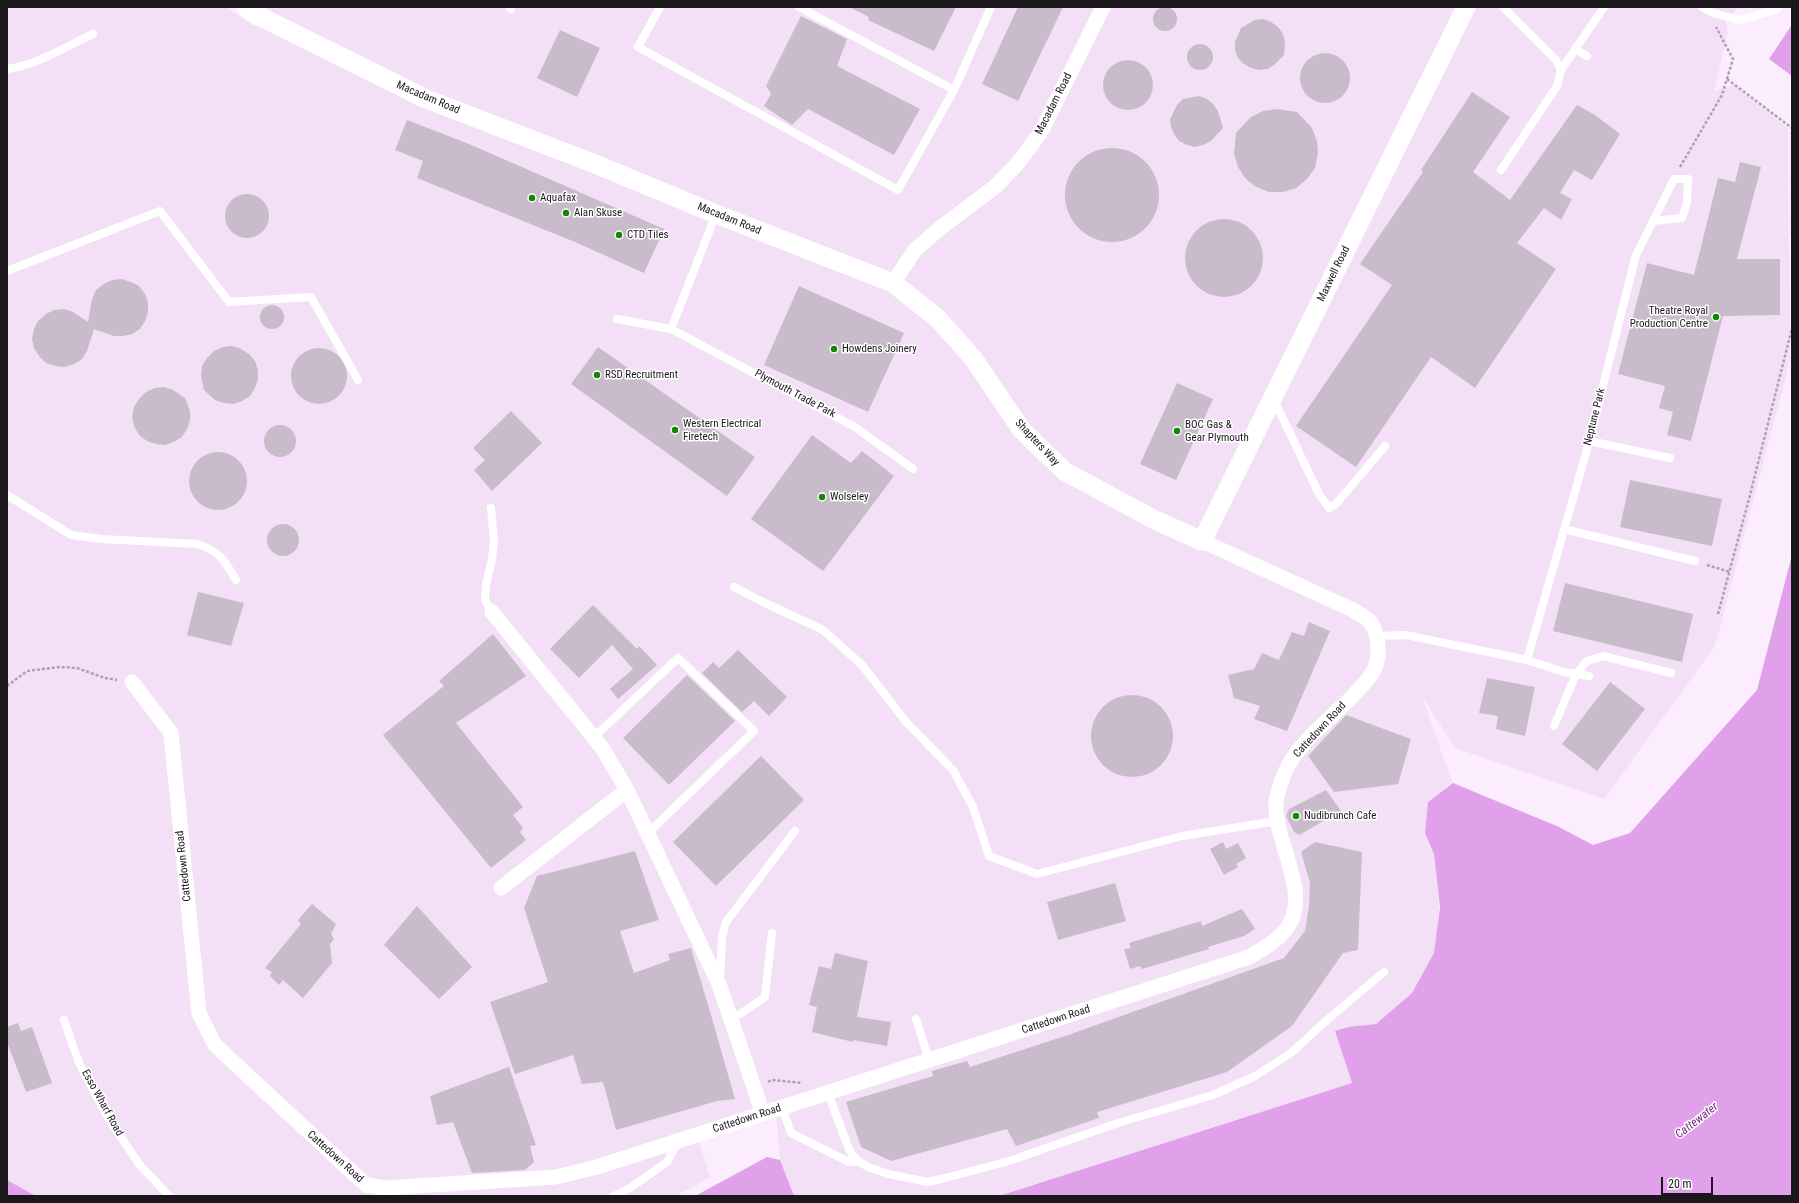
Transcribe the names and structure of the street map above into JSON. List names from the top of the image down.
{
  "streets": {
    "street": [
      "Macadam Road",
      "Maxwell Road",
      "Shapters Way",
      "Cattedown Road"
    ],
    "lane": ["Plymouth Trade Park", "Neptune Park", "Esso Wharf Road"]
  },
  "crossings": [
    ["Macadam Road", "Shapters Way"],
    ["Maxwell Road", "Shapters Way"]
  ],
  "water": ["Cattewater"],
  "places": [
    "Aquafax",
    "Alan Skuse",
    "CTD Tiles",
    "Theatre Royal Production Centre",
    "Howdens Joinery",
    "RSD Recruitment",
    "Western Electrical Firetech",
    "BOC Gas & Gear Plymouth",
    "Wolseley",
    "Nudibrunch Cafe"
  ],
  "scale_bar": "20 m"
}
